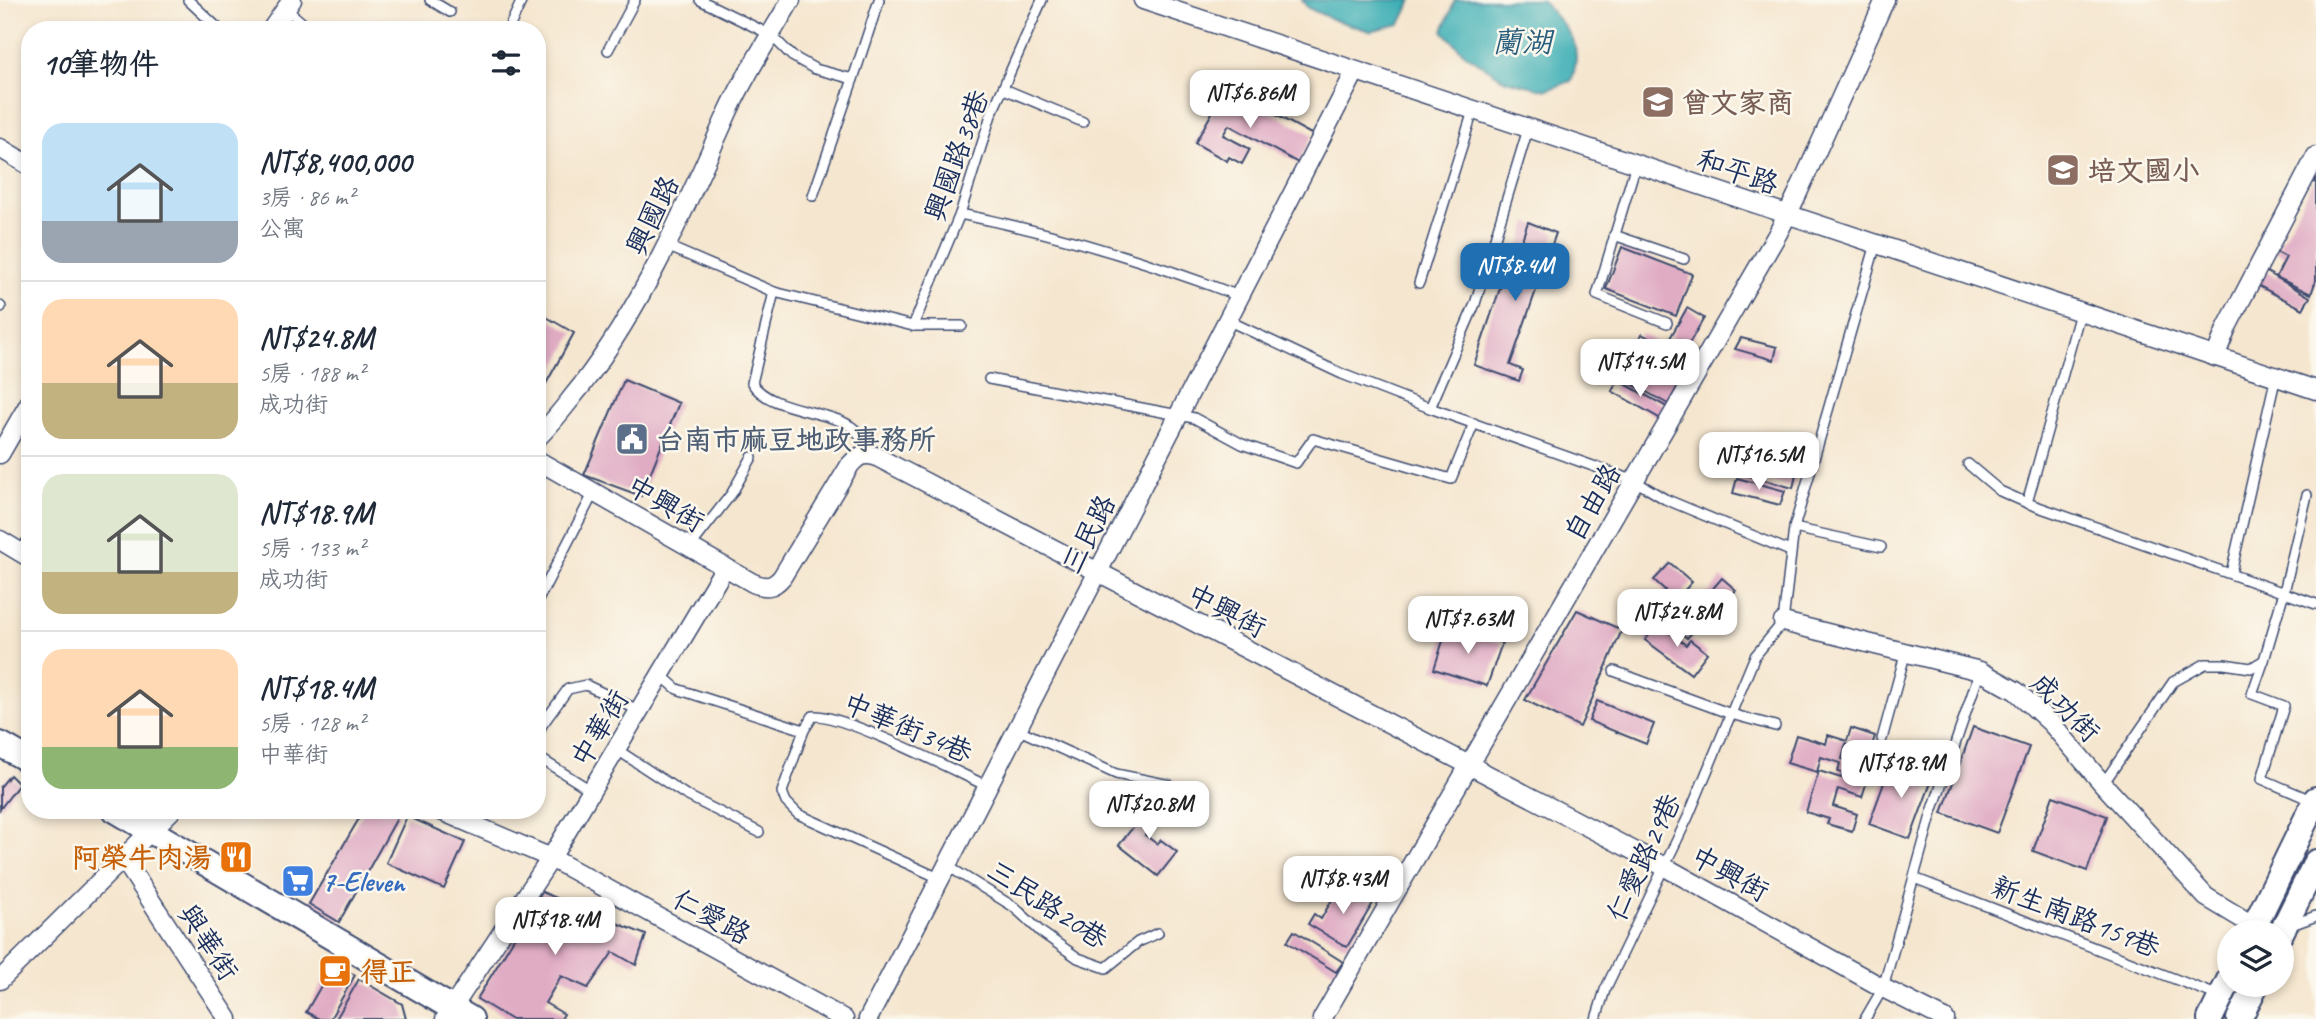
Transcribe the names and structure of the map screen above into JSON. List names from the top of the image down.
{
  "streets": {
    "street": [
      "和平路",
      "興國路",
      "自由路",
      "中興街",
      "三民路",
      "成功街",
      "中華街",
      "仁愛路",
      "與華街"
    ],
    "lane": [
      "興國路38巷",
      "中華街34巷",
      "仁愛路29巷",
      "三民路20巷",
      "新生南路159巷"
    ]
  },
  "crossings": [
    ["和平路", "自由路"],
    ["和平路", "三民路"],
    ["自由路", "中興街"],
    ["中興街", "三民路"],
    ["中興街", "中華街"],
    ["中興街", "仁愛路29巷"],
    ["三民路", "中華街34巷"],
    ["三民路", "三民路20巷"],
    ["成功街", "仁愛路29巷"],
    ["中華街34巷", "中華街"],
    ["中華街34巷", "三民路20巷"],
    ["中華街", "仁愛路"]
  ],
  "water": ["蘭湖"],
  "places": {
    "school or university": ["曾文家商", "培文國小"],
    "public building": ["台南市麻豆地政事務所"],
    "restaurant": ["阿榮牛肉湯"],
    "supermarket": ["7-Eleven"],
    "cafe": ["得正"]
  },
  "page": {
    "heading": "10筆物件",
    "price": [
      "NT$6.86M",
      "NT$8.4M",
      "NT$14.5M",
      "NT$16.5M",
      "NT$24.8M",
      "NT$7.63M",
      "NT$18.9M",
      "NT$20.8M",
      "NT$8.43M",
      "NT$18.4M"
    ],
    "list": [
      {
        "name": "NT$8,400,000",
        "note": "3房 · 86 m² · 公寓"
      },
      {
        "name": "NT$24.8M",
        "note": "5房 · 188 m² · 成功街"
      },
      {
        "name": "NT$18.9M",
        "note": "5房 · 133 m² · 成功街"
      },
      {
        "name": "NT$18.4M",
        "note": "5房 · 128 m² · 中華街"
      }
    ]
  }
}
